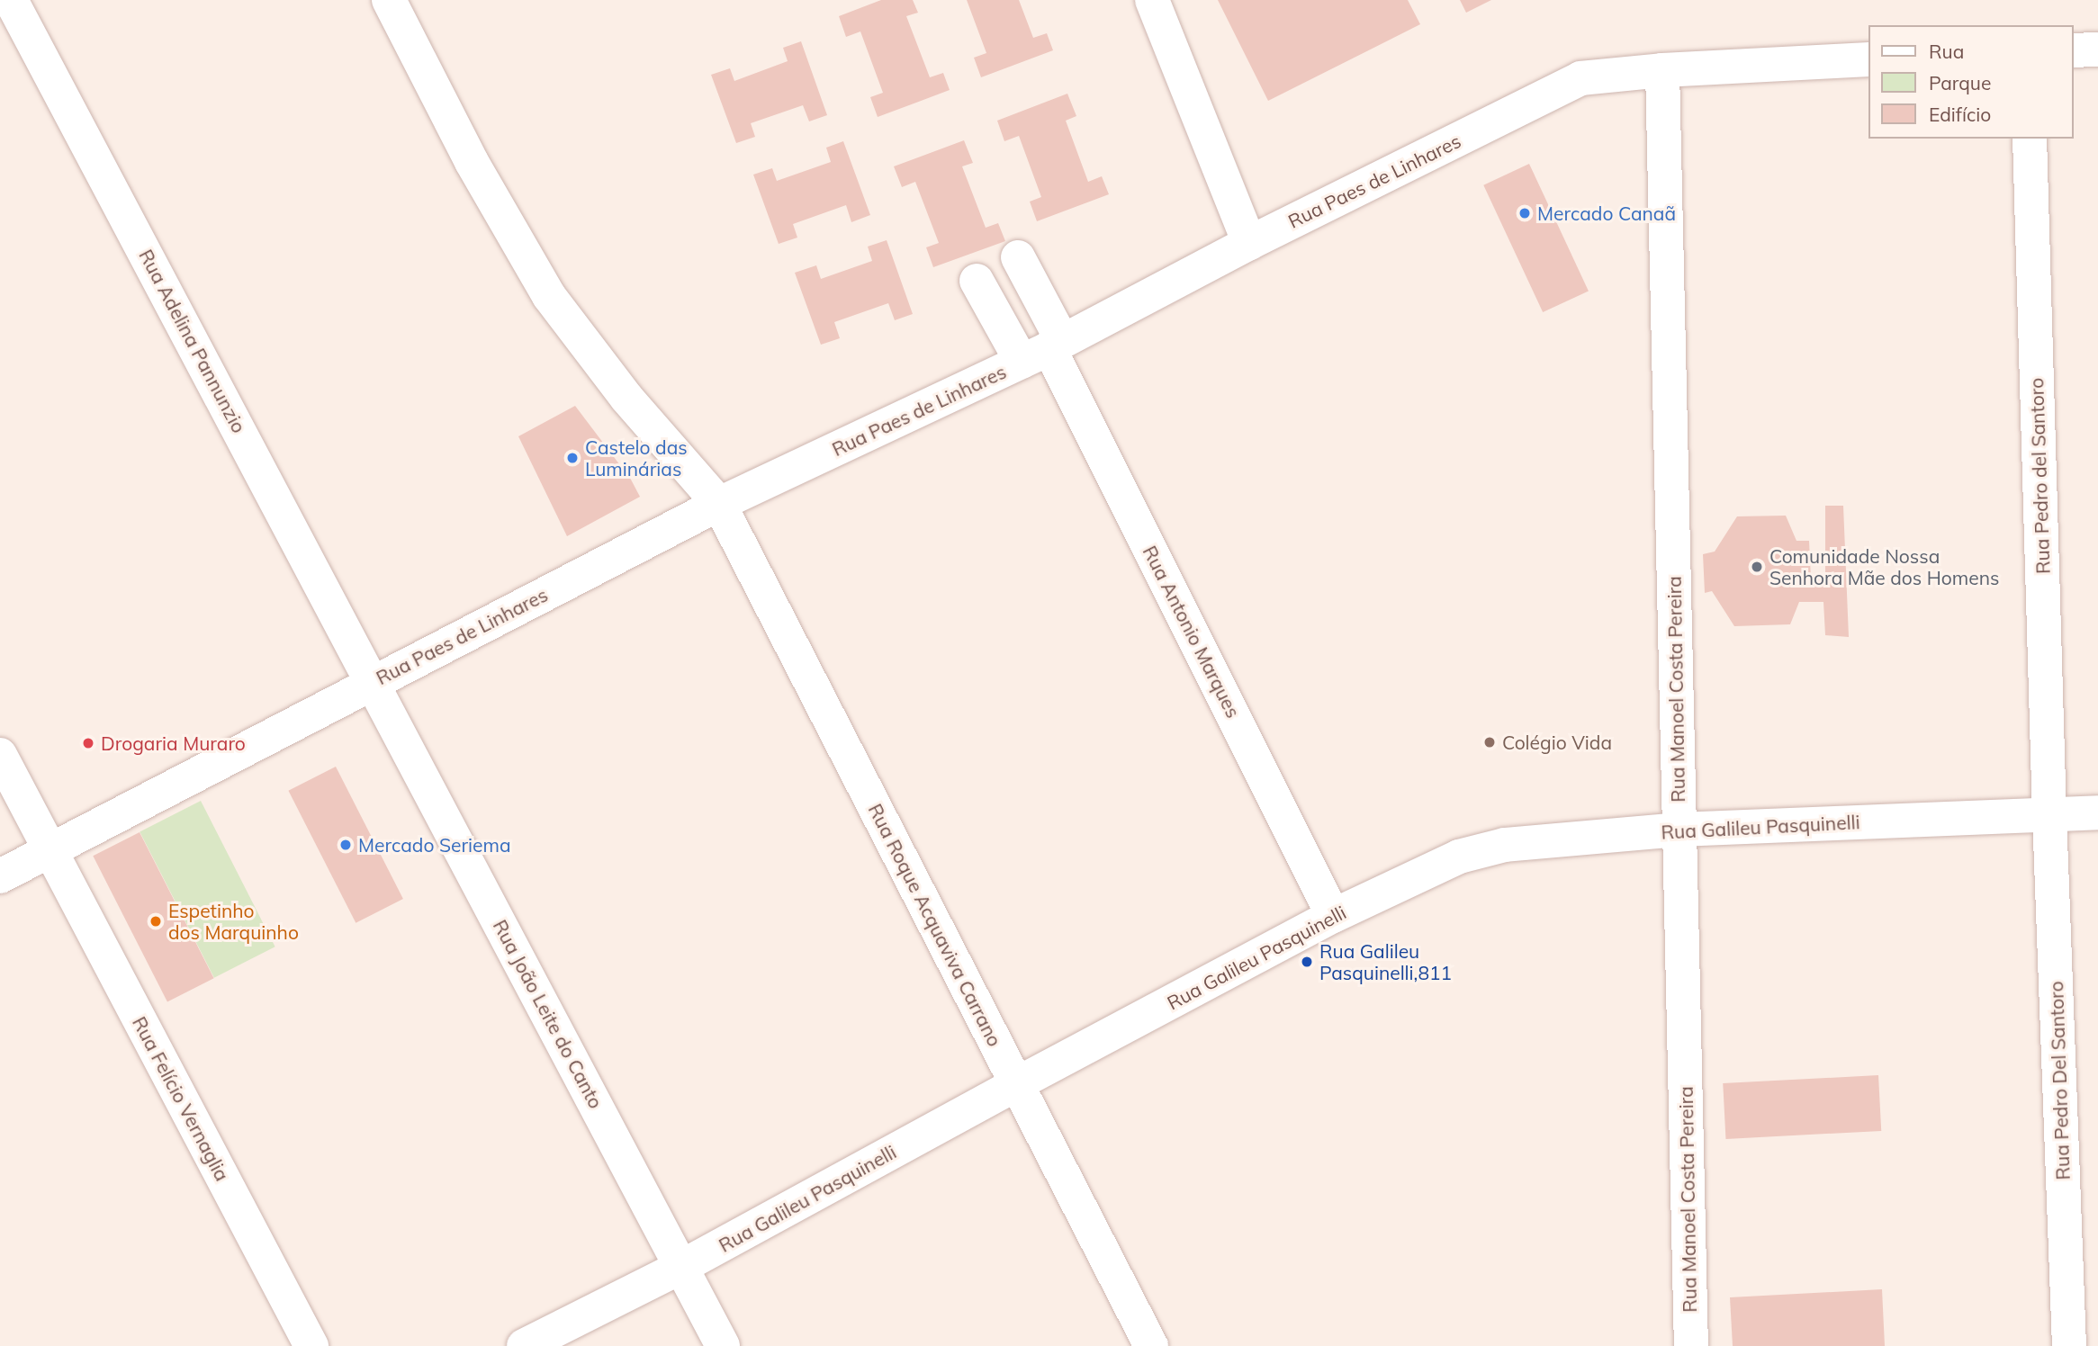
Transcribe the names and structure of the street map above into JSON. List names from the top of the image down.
{
  "streets": {
    "street": [
      "Rua Paes de Linhares",
      "Rua Adelina Pannunzio",
      "Rua Pedro del Santoro",
      "Rua Antonio Marques",
      "Rua Manoel Costa Pereira",
      "Rua Galileu Pasquinelli",
      "Rua Roque Acquaviva Carrano",
      "Rua João Leite do Canto",
      "Rua Pedro Del Santoro",
      "Rua Felício Vernaglia"
    ]
  },
  "crossings": [
    ["Rua Paes de Linhares", "Rua Adelina Pannunzio"],
    ["Rua Paes de Linhares", "Rua Antonio Marques"],
    ["Rua Paes de Linhares", "Rua Manoel Costa Pereira"],
    ["Rua Paes de Linhares", "Rua Roque Acquaviva Carrano"],
    ["Rua Paes de Linhares", "Rua João Leite do Canto"],
    ["Rua Paes de Linhares", "Rua Felício Vernaglia"],
    ["Rua Adelina Pannunzio", "Rua João Leite do Canto"],
    ["Rua Pedro del Santoro", "Rua Galileu Pasquinelli"],
    ["Rua Pedro del Santoro", "Rua Pedro Del Santoro"],
    ["Rua Antonio Marques", "Rua Galileu Pasquinelli"],
    ["Rua Manoel Costa Pereira", "Rua Galileu Pasquinelli"],
    ["Rua Galileu Pasquinelli", "Rua Roque Acquaviva Carrano"],
    ["Rua Galileu Pasquinelli", "Rua João Leite do Canto"],
    ["Rua Galileu Pasquinelli", "Rua Pedro Del Santoro"]
  ],
  "places": [
    "Mercado Canaã",
    "Castelo das Luminárias",
    "Comunidade Nossa Senhora Mãe dos Homens",
    "Colégio Vida",
    "Drogaria Muraro",
    "Mercado Seriema",
    "Espetinho dos Marquinho",
    "Rua Galileu Pasquinelli,811"
  ],
  "legend": ["Rua", "Parque", "Edifício"]
}
